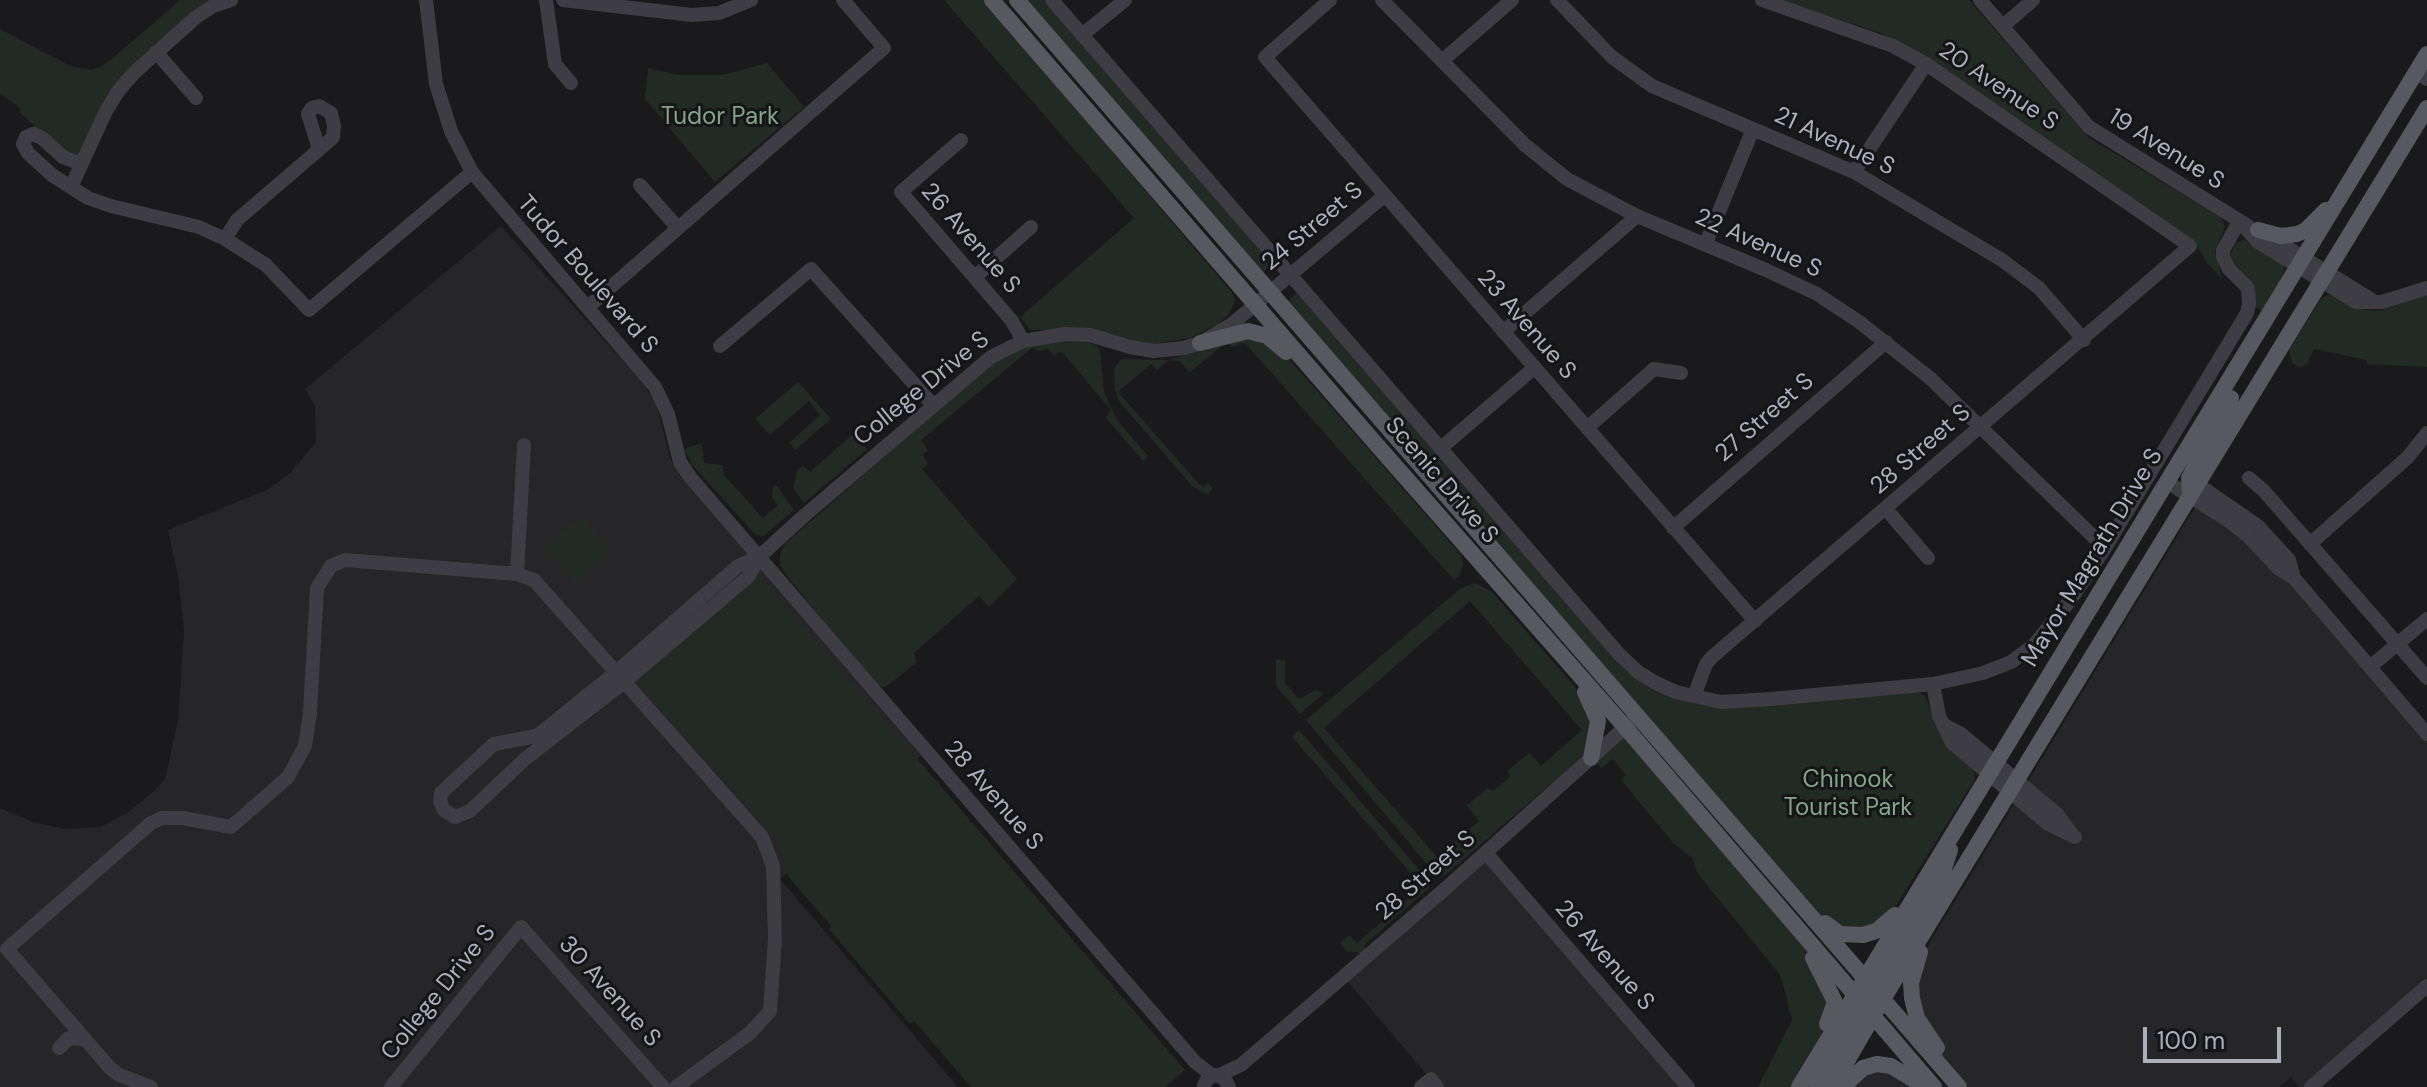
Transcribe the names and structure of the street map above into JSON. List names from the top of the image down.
{
  "streets": {
    "main road": ["Scenic Drive S", "Mayor Magrath Drive S"],
    "street": [
      "20 Avenue S",
      "21 Avenue S",
      "19 Avenue S",
      "24 Street S",
      "26 Avenue S",
      "22 Avenue S",
      "Tudor Boulevard S",
      "23 Avenue S",
      "College Drive S",
      "27 Street S",
      "28 Street S",
      "28 Avenue S",
      "30 Avenue S"
    ]
  },
  "crossings": [
    ["20 Avenue S", "28 Street S"],
    ["21 Avenue S", "28 Street S"],
    ["19 Avenue S", "Mayor Magrath Drive S"],
    ["24 Street S", "23 Avenue S"],
    ["24 Street S", "College Drive S"],
    ["24 Street S", "Scenic Drive S"],
    ["26 Avenue S", "College Drive S"],
    ["26 Avenue S", "28 Street S"],
    ["22 Avenue S", "27 Street S"],
    ["22 Avenue S", "28 Street S"],
    ["22 Avenue S", "Mayor Magrath Drive S"],
    ["Tudor Boulevard S", "College Drive S"],
    ["Tudor Boulevard S", "28 Avenue S"],
    ["23 Avenue S", "27 Street S"],
    ["23 Avenue S", "28 Street S"],
    ["College Drive S", "Scenic Drive S"],
    ["College Drive S", "28 Avenue S"],
    ["College Drive S", "30 Avenue S"],
    ["28 Street S", "Scenic Drive S"],
    ["28 Street S", "Mayor Magrath Drive S"],
    ["28 Street S", "28 Avenue S"],
    ["Scenic Drive S", "Mayor Magrath Drive S"]
  ],
  "parks": ["Tudor Park", "Chinook Tourist Park"],
  "scale_bar": "100 m"
}
